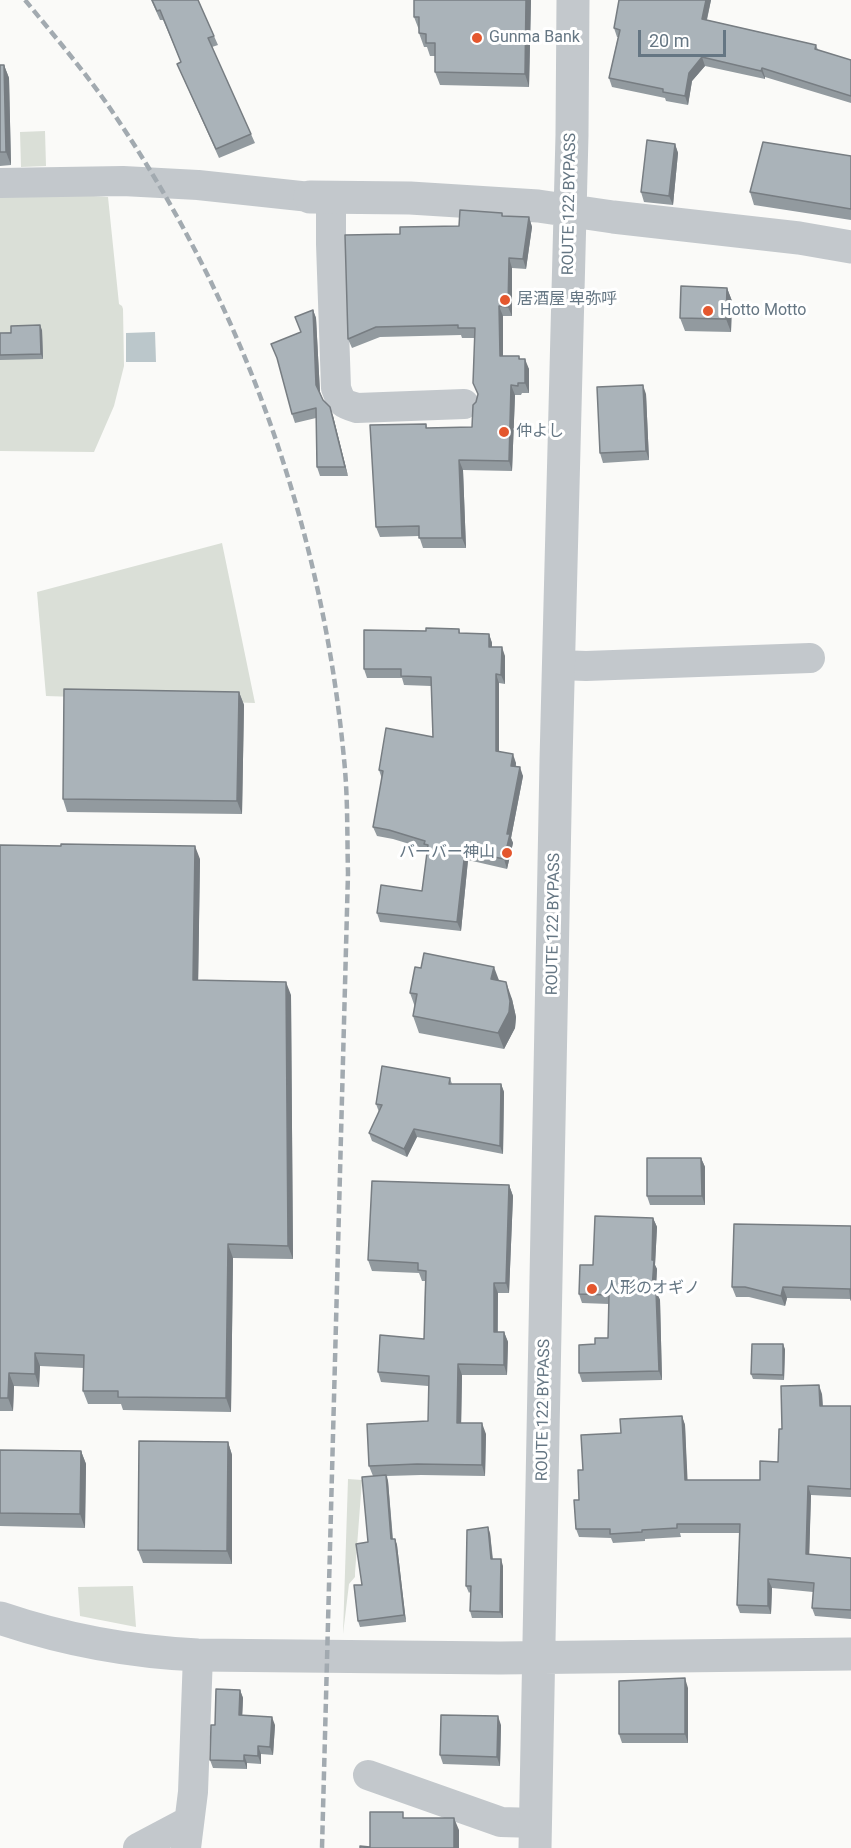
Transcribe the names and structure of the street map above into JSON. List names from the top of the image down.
{
  "streets": {
    "street": ["ROUTE 122 BYPASS"]
  },
  "places": [
    "Gunma Bank",
    "居酒屋 卑弥呼",
    "Hotto Motto",
    "仲よし",
    "バーバー神山",
    "人形のオギノ"
  ],
  "scale_bar": "20 m"
}
